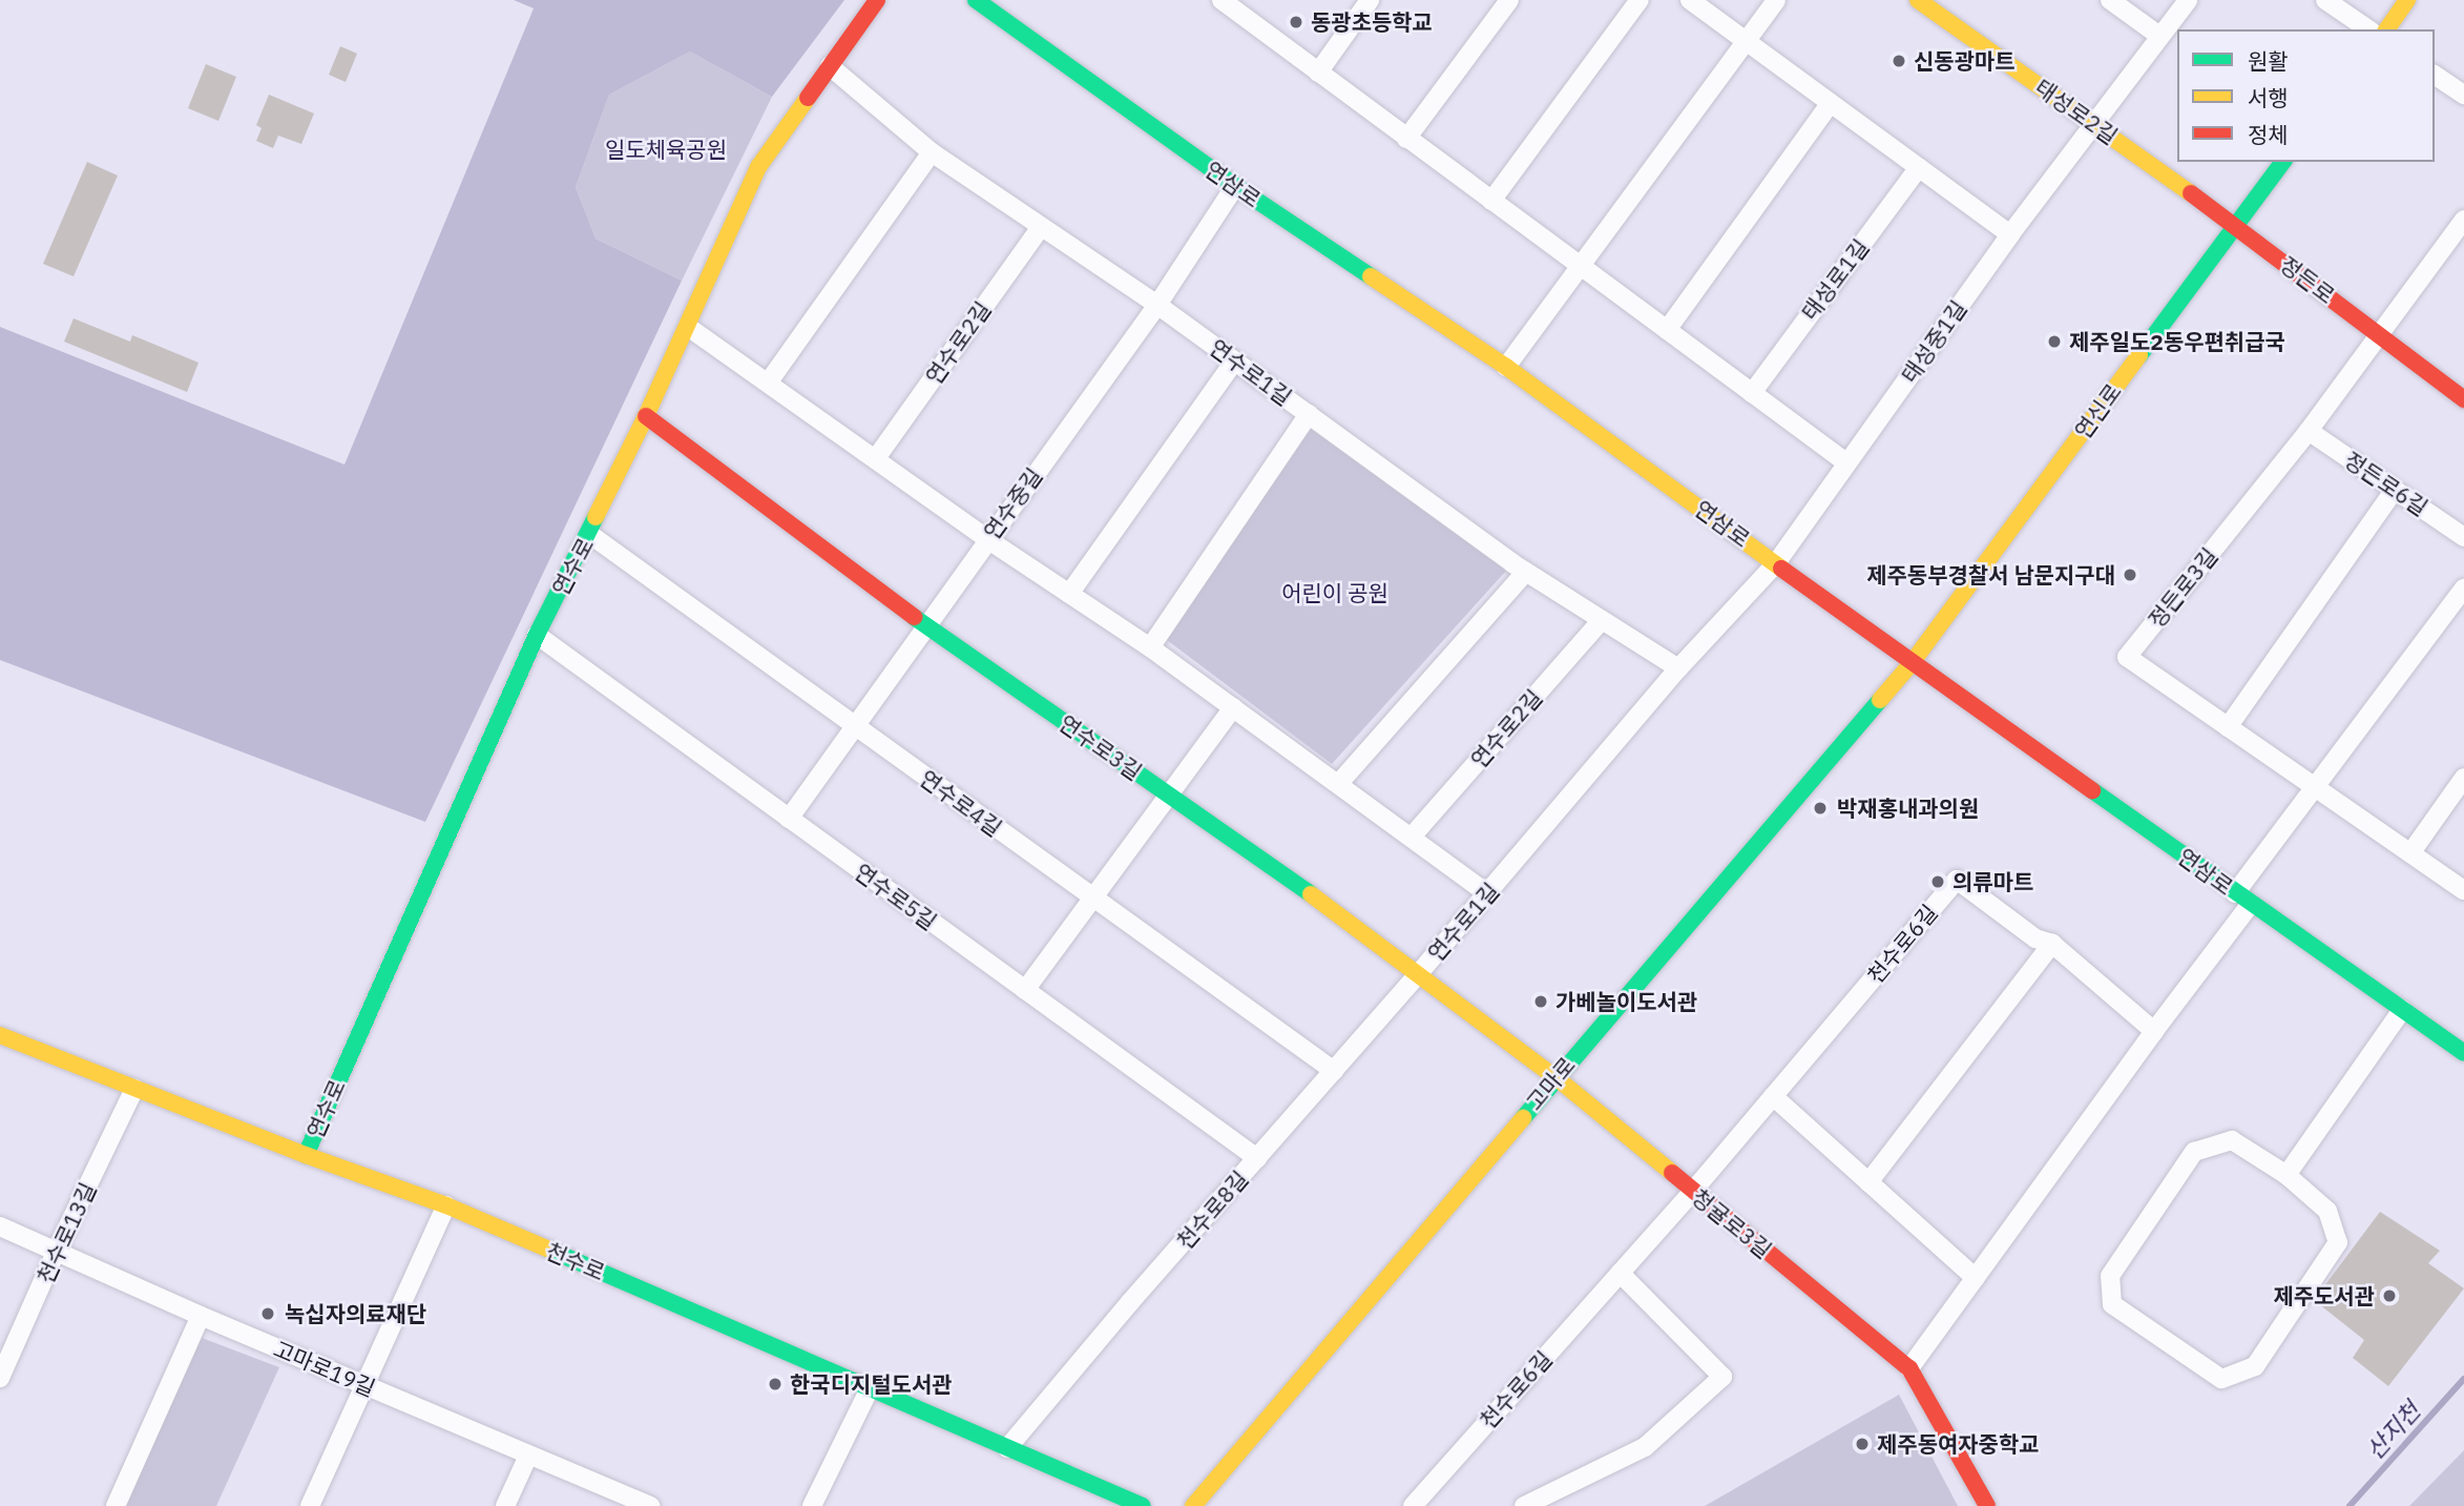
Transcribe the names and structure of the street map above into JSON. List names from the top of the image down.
{
  "streets": {
    "street": [
      "태성로2길",
      "연삼로",
      "태성로1길",
      "정든로",
      "태성중1길",
      "연수로2길",
      "연수로1길",
      "연신로",
      "정든로6길",
      "연수중길",
      "연수로",
      "정든로3길",
      "연수로3길",
      "연수로4길",
      "연수로5길",
      "천수로6길",
      "고마로",
      "천수로8길",
      "청귤로3길",
      "천수로13길",
      "천수로",
      "고마로19길"
    ]
  },
  "crossings": [
    ["태성로2길", "정든로"],
    ["태성로2길", "태성중1길"],
    ["태성로2길", "연신로"],
    ["연삼로", "태성중1길"],
    ["연삼로", "연수로1길"],
    ["연삼로", "연신로"],
    ["연삼로", "연수중길"],
    ["연삼로", "고마로"],
    ["정든로", "연신로"],
    ["정든로", "정든로3길"],
    ["태성중1길", "연수로1길"],
    ["연수로2길", "연수로1길"],
    ["연수로1길", "연수중길"],
    ["연수로1길", "연수로"],
    ["연수로1길", "연수로3길"],
    ["연수로1길", "천수로8길"],
    ["연신로", "고마로"],
    ["정든로6길", "정든로3길"],
    ["연수중길", "연수로3길"],
    ["연수중길", "연수로4길"],
    ["연수중길", "연수로5길"],
    ["연수로", "연수로3길"],
    ["연수로", "연수로4길"],
    ["연수로", "연수로5길"],
    ["연수로", "천수로"],
    ["연수로3길", "고마로"],
    ["연수로3길", "천수로8길"],
    ["연수로3길", "청귤로3길"],
    ["연수로4길", "천수로8길"],
    ["연수로5길", "천수로8길"],
    ["천수로6길", "청귤로3길"],
    ["고마로", "청귤로3길"],
    ["천수로8길", "천수로"],
    ["천수로13길", "천수로"],
    ["천수로13길", "고마로19길"]
  ],
  "water": ["산지천"],
  "parks": ["일도체육공원", "어린이 공원"],
  "places": [
    "동광초등학교",
    "신동광마트",
    "제주일도2동우편취급국",
    "제주동부경찰서 남문지구대",
    "박재홍내과의원",
    "의류마트",
    "가베놀이도서관",
    "제주도서관",
    "녹십자의료재단",
    "한국디지털도서관",
    "제주동여자중학교"
  ],
  "legend": ["원활", "서행", "정체"]
}
